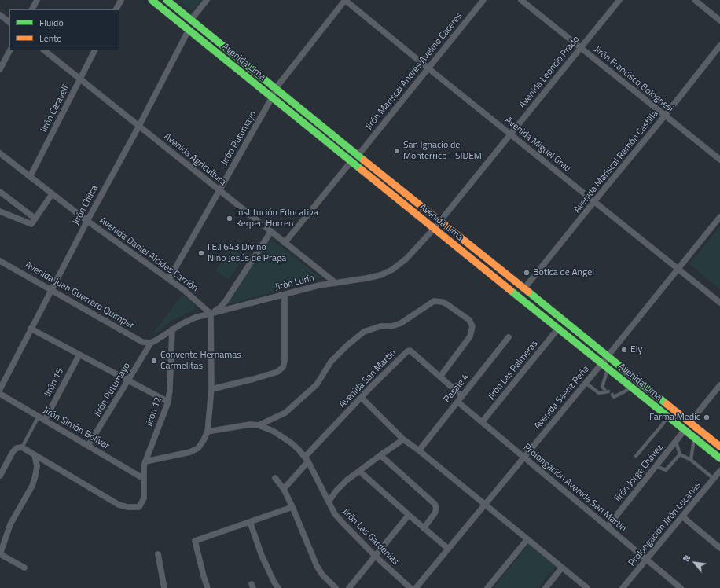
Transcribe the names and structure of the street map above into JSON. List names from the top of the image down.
{
  "streets": {
    "main road": ["Avenida Lima"],
    "street": [
      "Jirón Mariscal Andrés Avelino Cáceres",
      "Avenida Leoncio Prado",
      "Jirón Francisco Bolognesi",
      "Jirón Caravelí",
      "Jirón Putumayo",
      "Avenida Miguel Grau",
      "Avenida Agricultura",
      "Avenida Mariscal Ramón Castilla",
      "Jirón Chilca",
      "Avenida Daniel Alcides Carrión",
      "Jirón Lurín",
      "Avenida Juan Guerrero Quimper",
      "Jirón Las Palmeras",
      "Avenida San Martín",
      "Jirón 15",
      "Pasaje 4",
      "Avenida Saenz Peña",
      "Jirón 12",
      "Jirón Simón Bolívar",
      "Jirón Jorge Chávez",
      "Prolongación Avenida San Martín",
      "Prolongación Jirón Lucanas",
      "Jirón Las Gardenias"
    ]
  },
  "crossings": [
    ["Avenida Lima", "Jirón Mariscal Andrés Avelino Cáceres"],
    ["Avenida Lima", "Avenida Leoncio Prado"],
    ["Avenida Lima", "Jirón Putumayo"],
    ["Avenida Lima", "Avenida Mariscal Ramón Castilla"],
    ["Avenida Lima", "Jirón Chilca"],
    ["Avenida Lima", "Jirón Lurín"],
    ["Avenida Lima", "Jirón Las Palmeras"],
    ["Avenida Lima", "Avenida Saenz Peña"],
    ["Avenida Lima", "Jirón Jorge Chávez"],
    ["Jirón Mariscal Andrés Avelino Cáceres", "Avenida Miguel Grau"],
    ["Avenida Leoncio Prado", "Jirón Francisco Bolognesi"],
    ["Avenida Leoncio Prado", "Avenida Miguel Grau"],
    ["Avenida Leoncio Prado", "Jirón Lurín"],
    ["Jirón Francisco Bolognesi", "Avenida Mariscal Ramón Castilla"],
    ["Jirón Caravelí", "Avenida Agricultura"],
    ["Jirón Caravelí", "Avenida Daniel Alcides Carrión"],
    ["Jirón Putumayo", "Avenida Miguel Grau"],
    ["Jirón Putumayo", "Avenida Agricultura"],
    ["Jirón Putumayo", "Avenida Daniel Alcides Carrión"],
    ["Jirón Putumayo", "Jirón Lurín"],
    ["Jirón Putumayo", "Avenida Juan Guerrero Quimper"],
    ["Jirón Putumayo", "Jirón Simón Bolívar"],
    ["Avenida Miguel Grau", "Avenida Mariscal Ramón Castilla"],
    ["Avenida Miguel Grau", "Avenida Saenz Peña"],
    ["Avenida Agricultura", "Jirón Chilca"],
    ["Avenida Agricultura", "Jirón Lurín"],
    ["Jirón Chilca", "Avenida Daniel Alcides Carrión"],
    ["Jirón Chilca", "Avenida Juan Guerrero Quimper"],
    ["Avenida Daniel Alcides Carrión", "Jirón Lurín"],
    ["Jirón Lurín", "Avenida Juan Guerrero Quimper"],
    ["Jirón Lurín", "Jirón 12"],
    ["Jirón Las Palmeras", "Prolongación Avenida San Martín"],
    ["Avenida San Martín", "Pasaje 4"],
    ["Avenida San Martín", "Jirón Las Gardenias"],
    ["Jirón 15", "Jirón Simón Bolívar"],
    ["Pasaje 4", "Prolongación Avenida San Martín"],
    ["Avenida Saenz Peña", "Prolongación Avenida San Martín"],
    ["Jirón 12", "Jirón Simón Bolívar"],
    ["Jirón Jorge Chávez", "Prolongación Avenida San Martín"],
    ["Prolongación Avenida San Martín", "Prolongación Jirón Lucanas"]
  ],
  "places": [
    "San Ignacio de Monterrico - SIDEM",
    "Institución Educativa Kerpen Horren",
    "I.E.I 643 Divino Niño Jesús de Praga",
    "Botica de Angel",
    "Ely",
    "Convento Hernamas Carmelitas",
    "Farma Medic"
  ],
  "legend": ["Fluido", "Lento"],
  "north": "top left"
}
